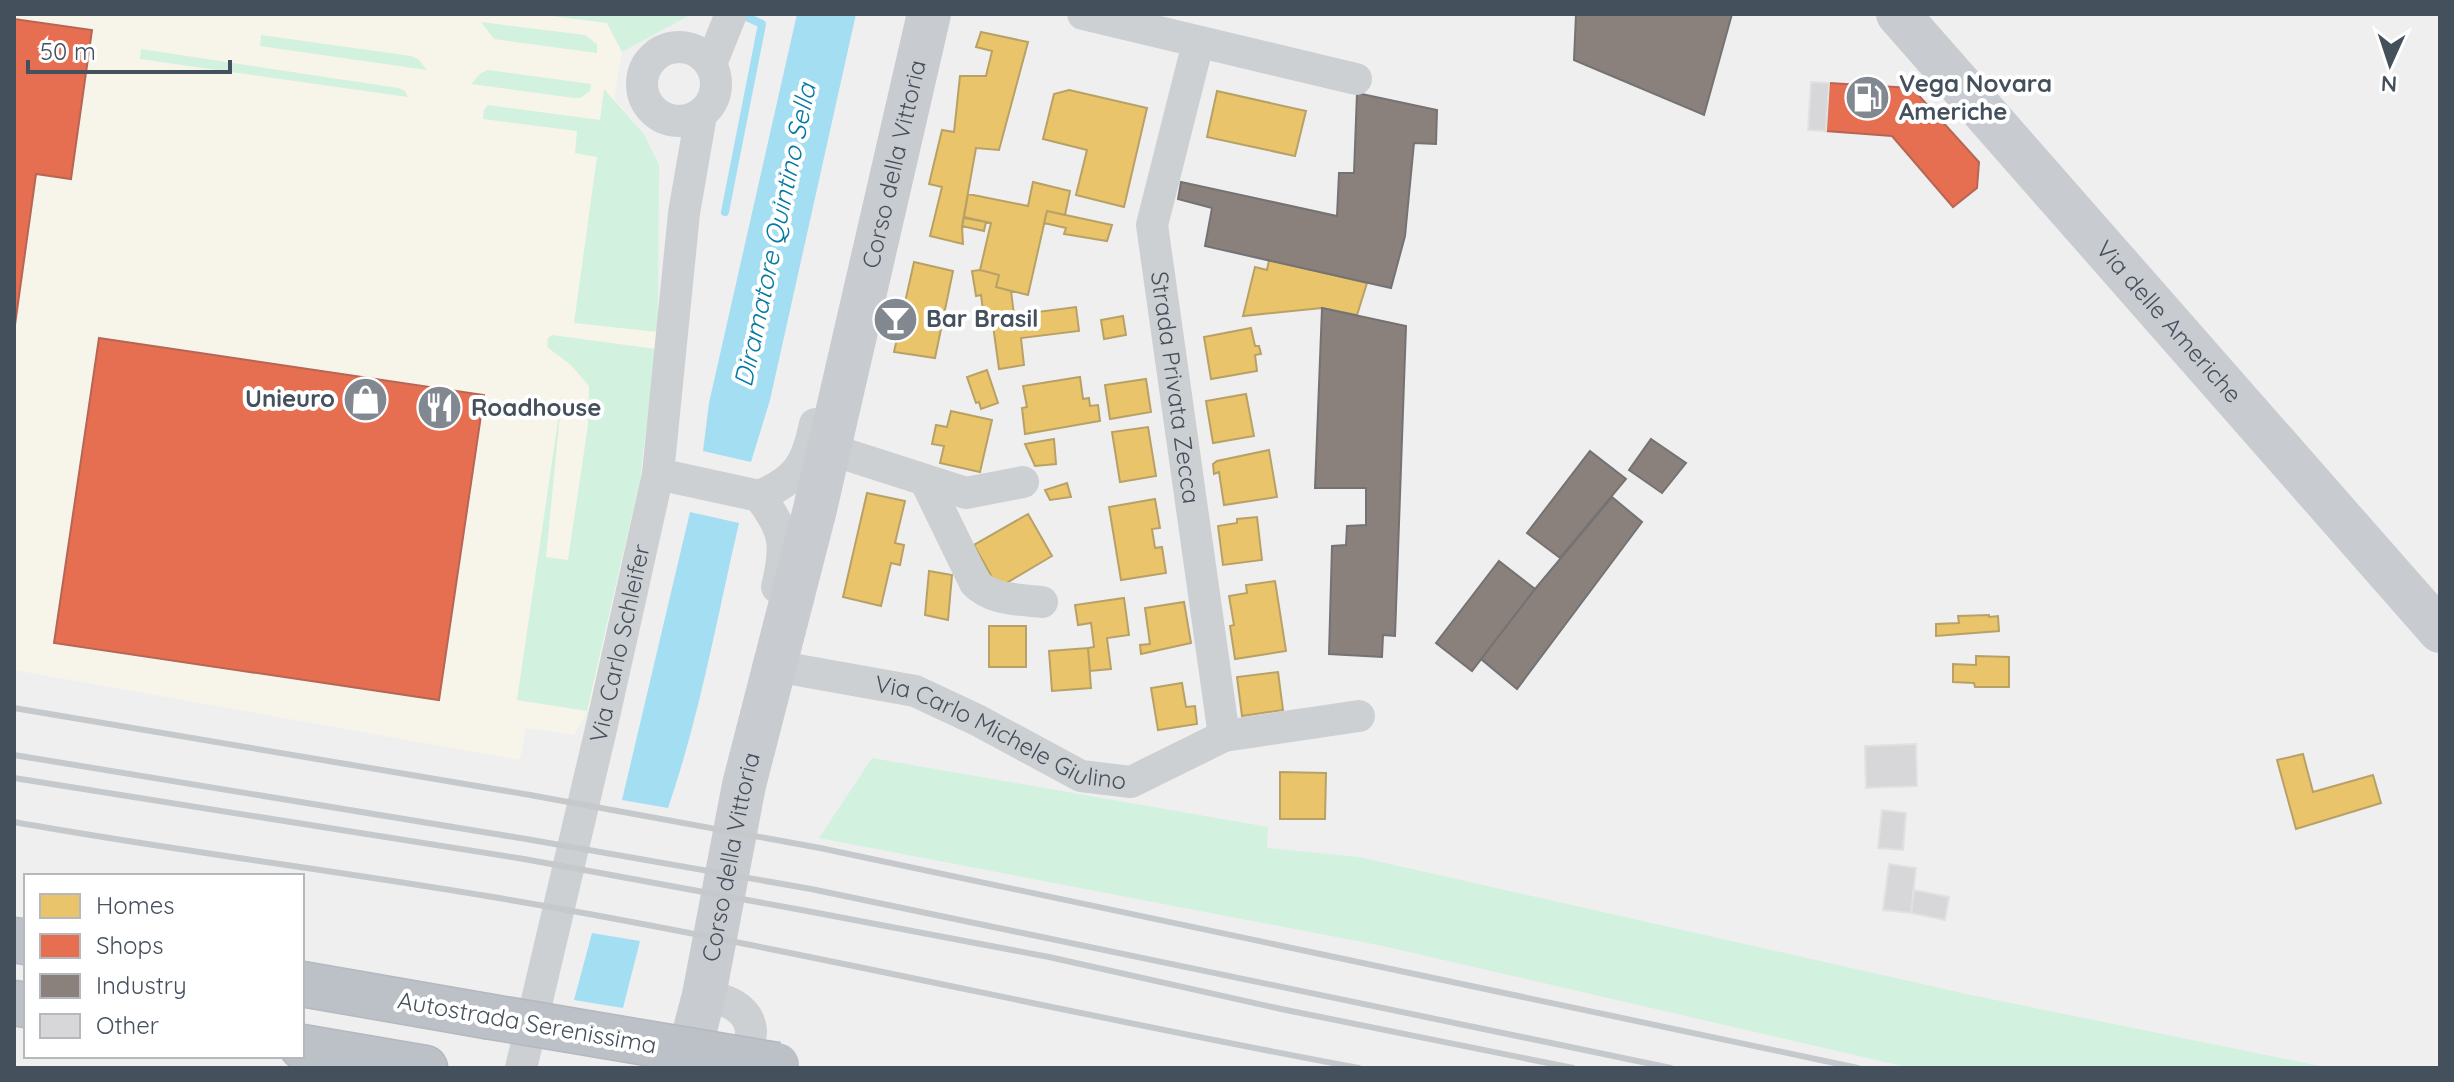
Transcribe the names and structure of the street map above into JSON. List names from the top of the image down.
{
  "streets": {
    "highway": ["Autostrada Serenissima"],
    "main road": ["Corso della Vittoria", "Via delle Americhe"],
    "street": ["Strada Privata Zecca", "Via Carlo Schleifer", "Via Carlo Michele Giulino"]
  },
  "crossings": [
    ["Corso della Vittoria", "Via Carlo Michele Giulino"],
    ["Strada Privata Zecca", "Via Carlo Michele Giulino"]
  ],
  "water": ["Diramatore Quintino Sella"],
  "places": {
    "fuel station": ["Vega Novara Americhe"],
    "bar": ["Bar Brasil"],
    "shop": ["Unieuro"],
    "restaurant": ["Roadhouse"]
  },
  "legend": [
    "Homes",
    "Shops",
    "Industry",
    "Other"
  ],
  "scale_bar": "50 m",
  "north": "bottom"
}
